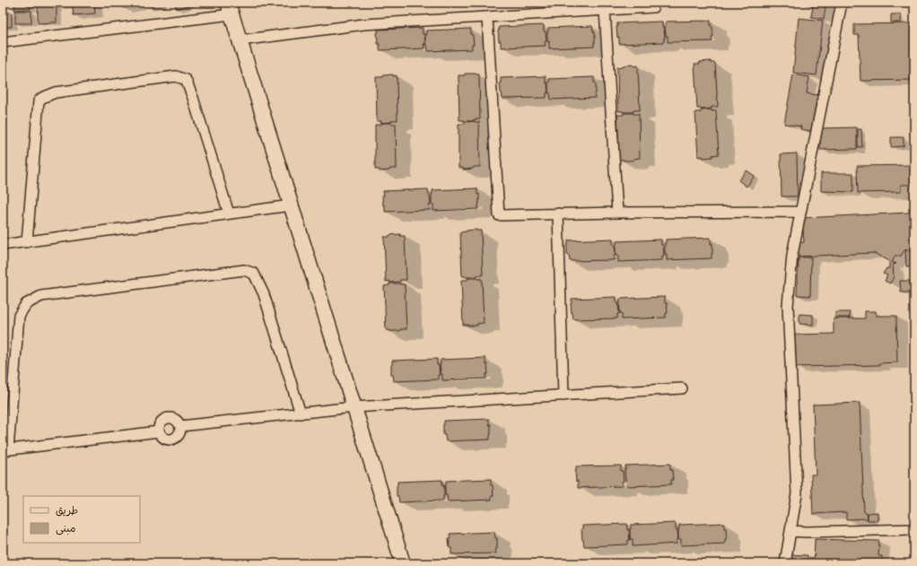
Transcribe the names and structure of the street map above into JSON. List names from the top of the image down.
{
  "legend": ["طريق", "مبنى"]
}
